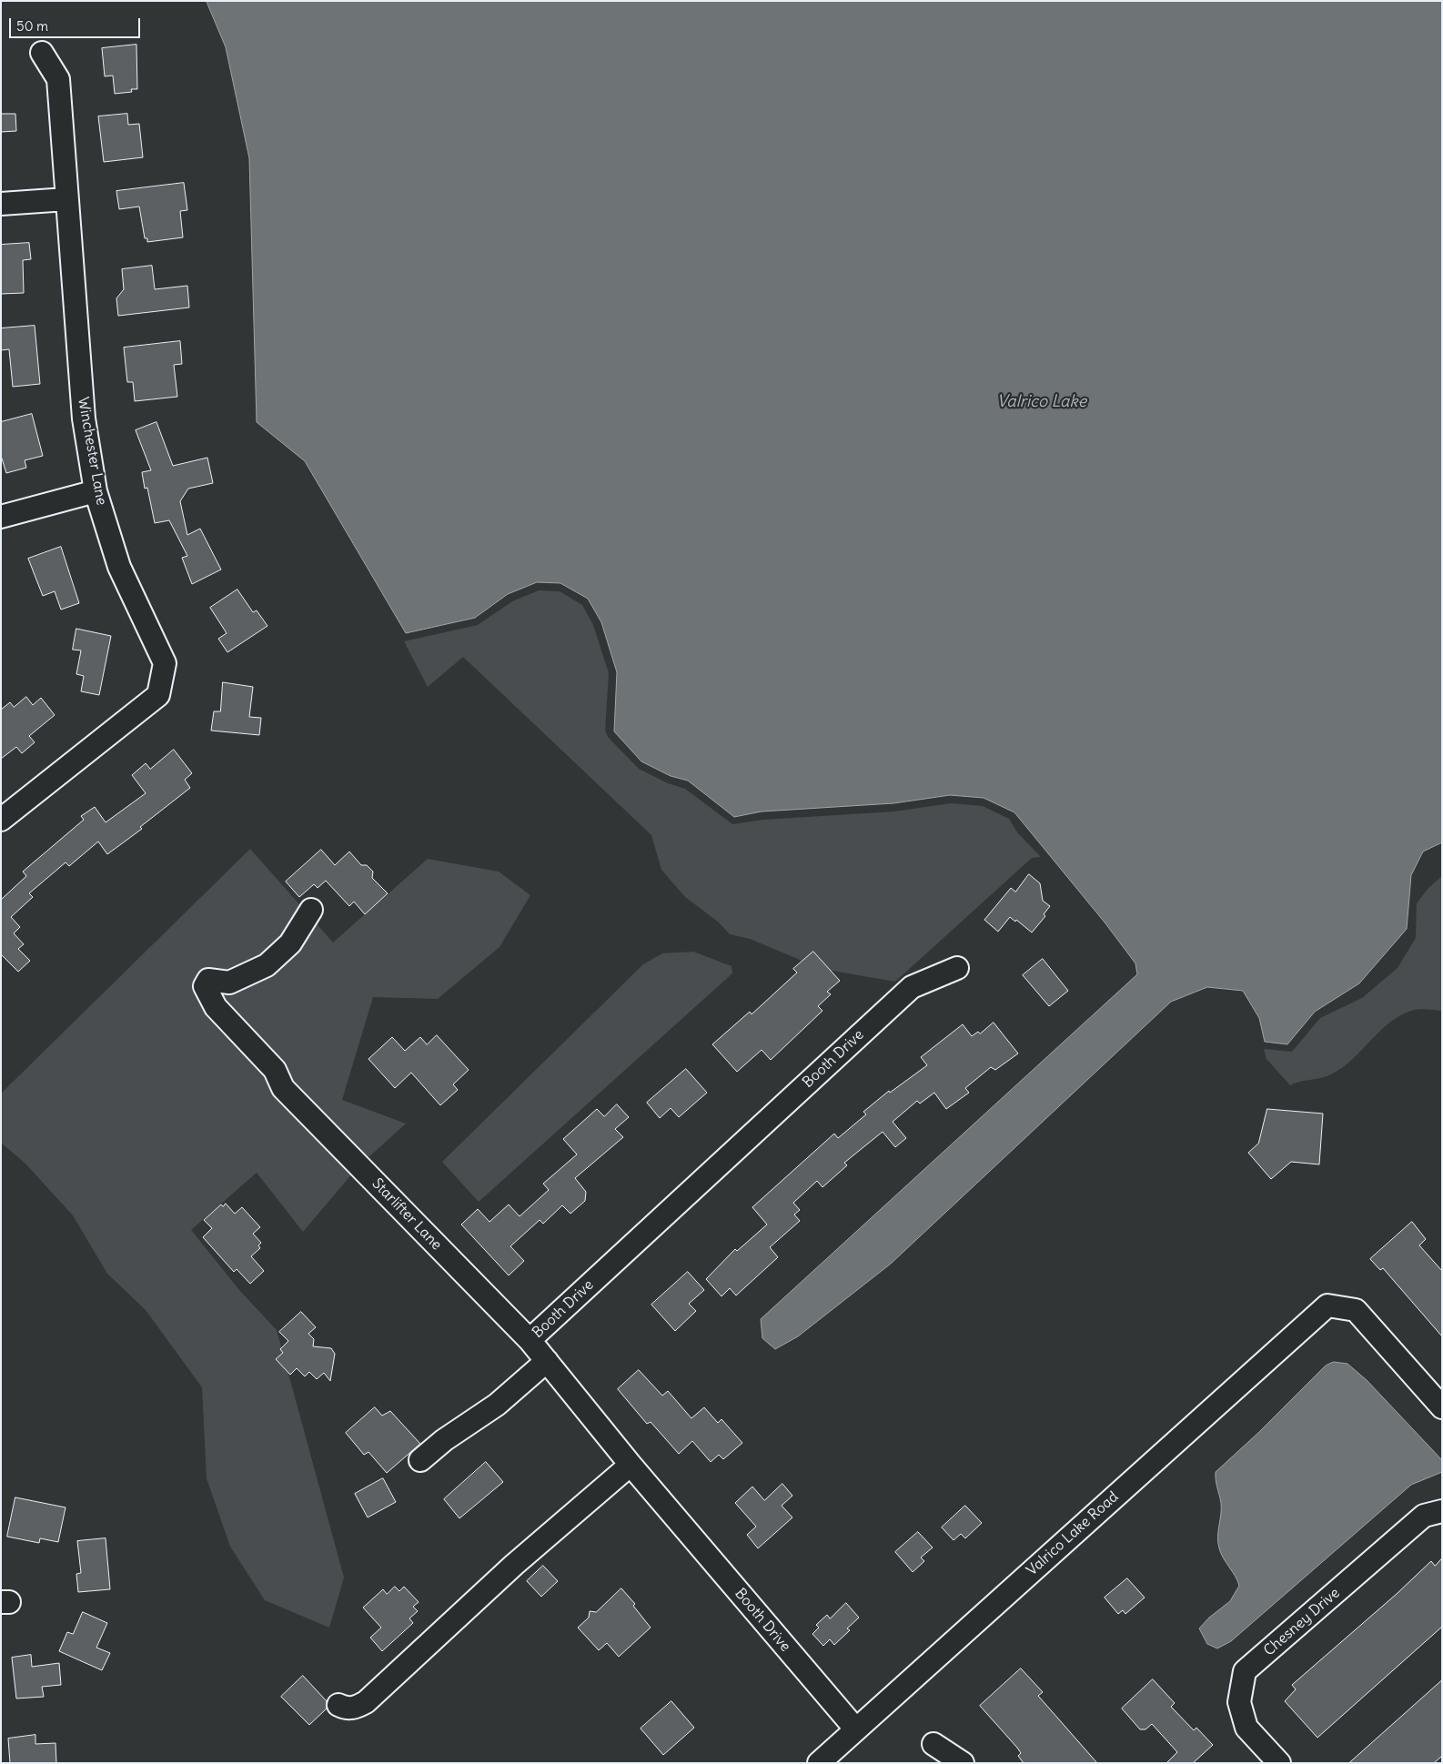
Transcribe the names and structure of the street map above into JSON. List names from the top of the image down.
{
  "streets": {
    "street": [
      "Winchester Lane",
      "Booth Drive",
      "Starlifter Lane",
      "Valrico Lake Road",
      "Chesney Drive"
    ]
  },
  "crossings": [
    ["Booth Drive", "Starlifter Lane"],
    ["Booth Drive", "Valrico Lake Road"]
  ],
  "water": ["Valrico Lake"],
  "scale_bar": "50 m"
}
